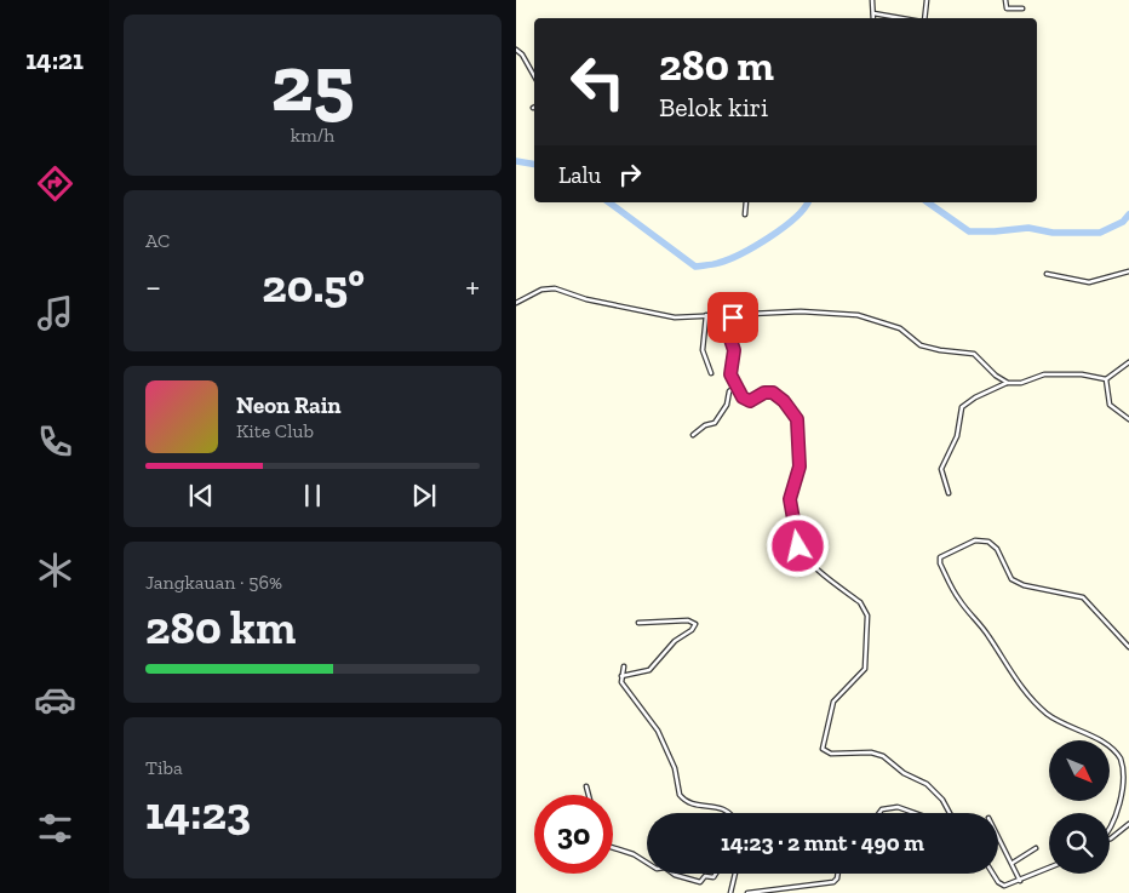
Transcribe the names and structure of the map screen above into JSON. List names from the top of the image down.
{
  "north": "bottom right",
  "page": {
    "tabs": "14:21",
    "tile": [
      ["25", "km/h"],
      "AC",
      ["Jangkauan · 56%", "280 km"],
      ["Tiba", "14:23"]
    ],
    "turn": ["280 m", "Belok kiri"],
    "then": "Lalu",
    "heat": ["−", "20.5°", "+"],
    "song": ["Neon Rain", "Kite Club"],
    "limit": "30",
    "trip": "14:23 · 2 mnt · 490 m"
  }
}
